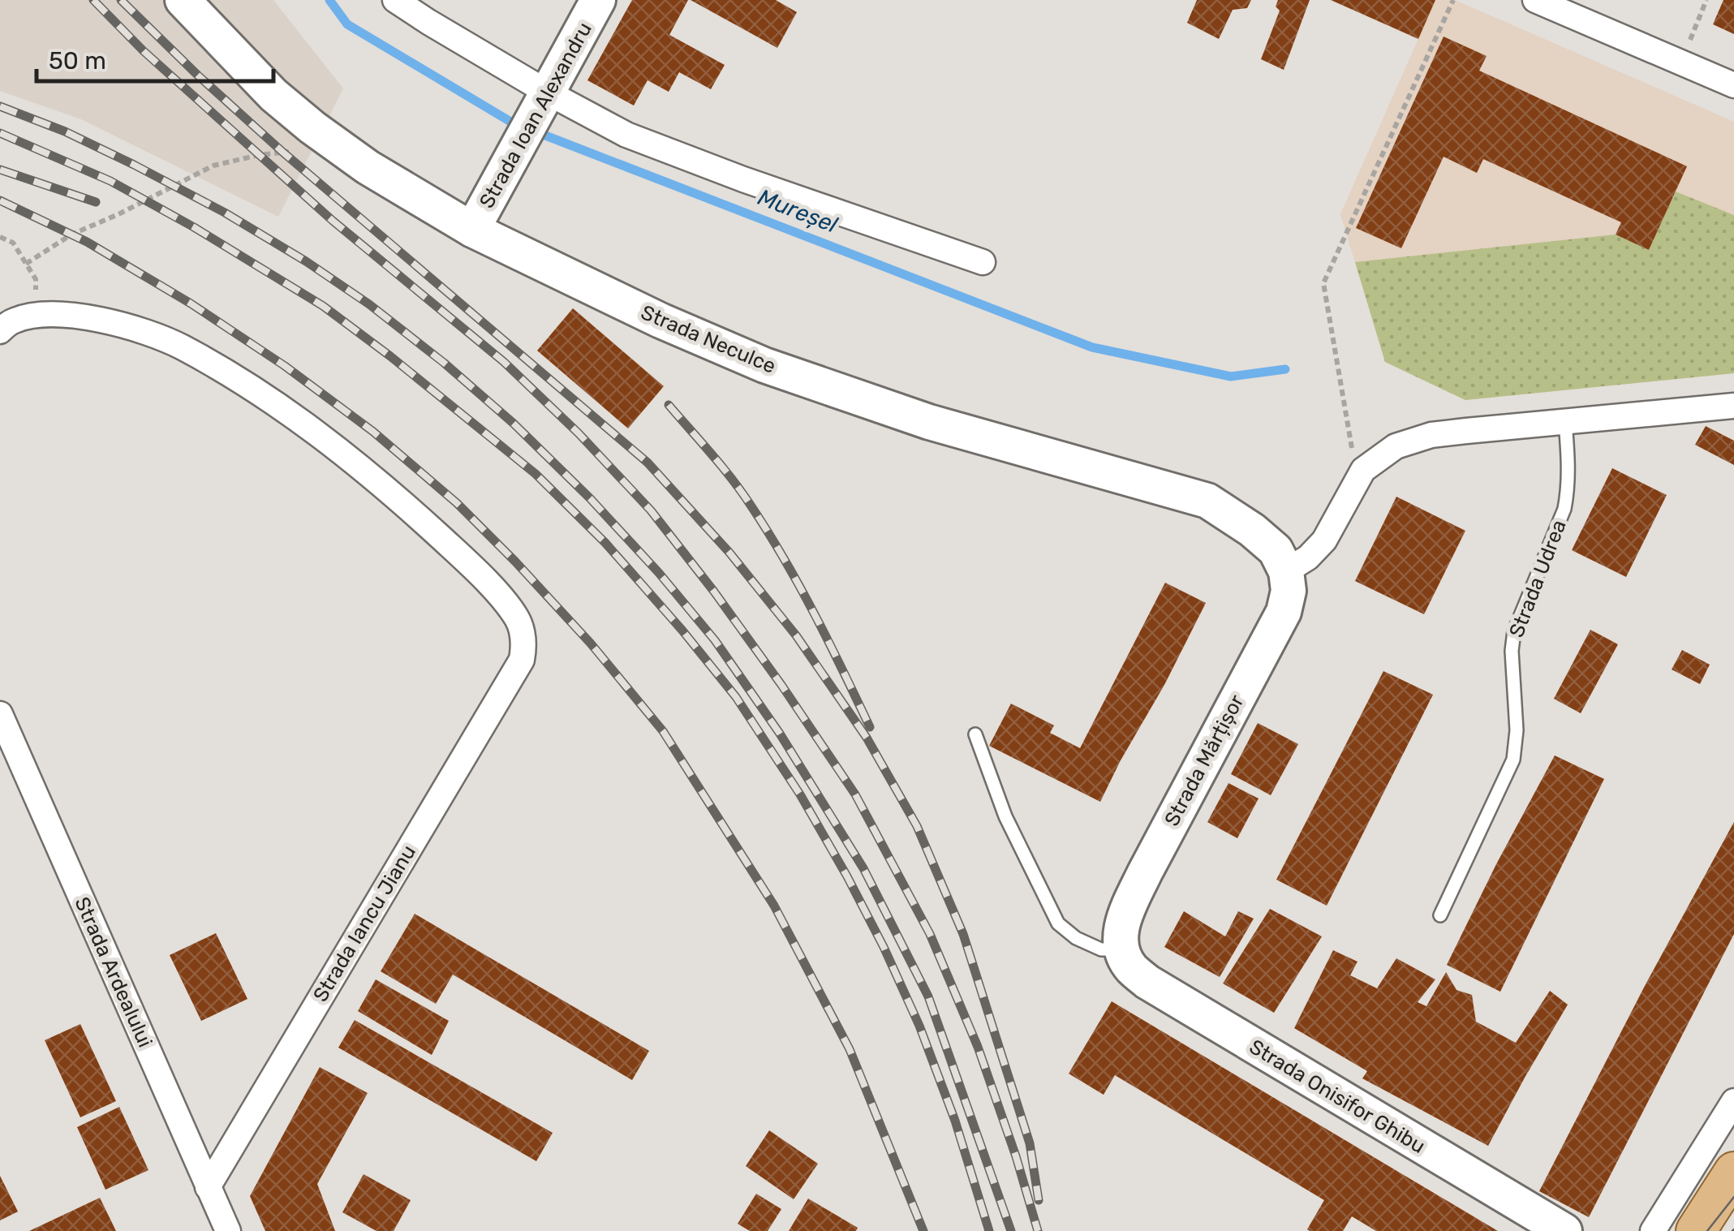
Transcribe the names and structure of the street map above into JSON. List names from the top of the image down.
{
  "streets": {
    "street": [
      "Strada Ioan Alexandru",
      "Strada Neculce",
      "Strada Mărțișor",
      "Strada Iancu Jianu",
      "Strada Ardealului",
      "Strada Onisifor Ghibu"
    ],
    "lane": ["Strada Udrea"]
  },
  "crossings": [
    ["Strada Ioan Alexandru", "Strada Neculce"],
    ["Strada Neculce", "Strada Mărțișor"],
    ["Strada Mărțișor", "Strada Onisifor Ghibu"],
    ["Strada Iancu Jianu", "Strada Ardealului"]
  ],
  "water": ["Mureșel"],
  "scale_bar": "50 m"
}
